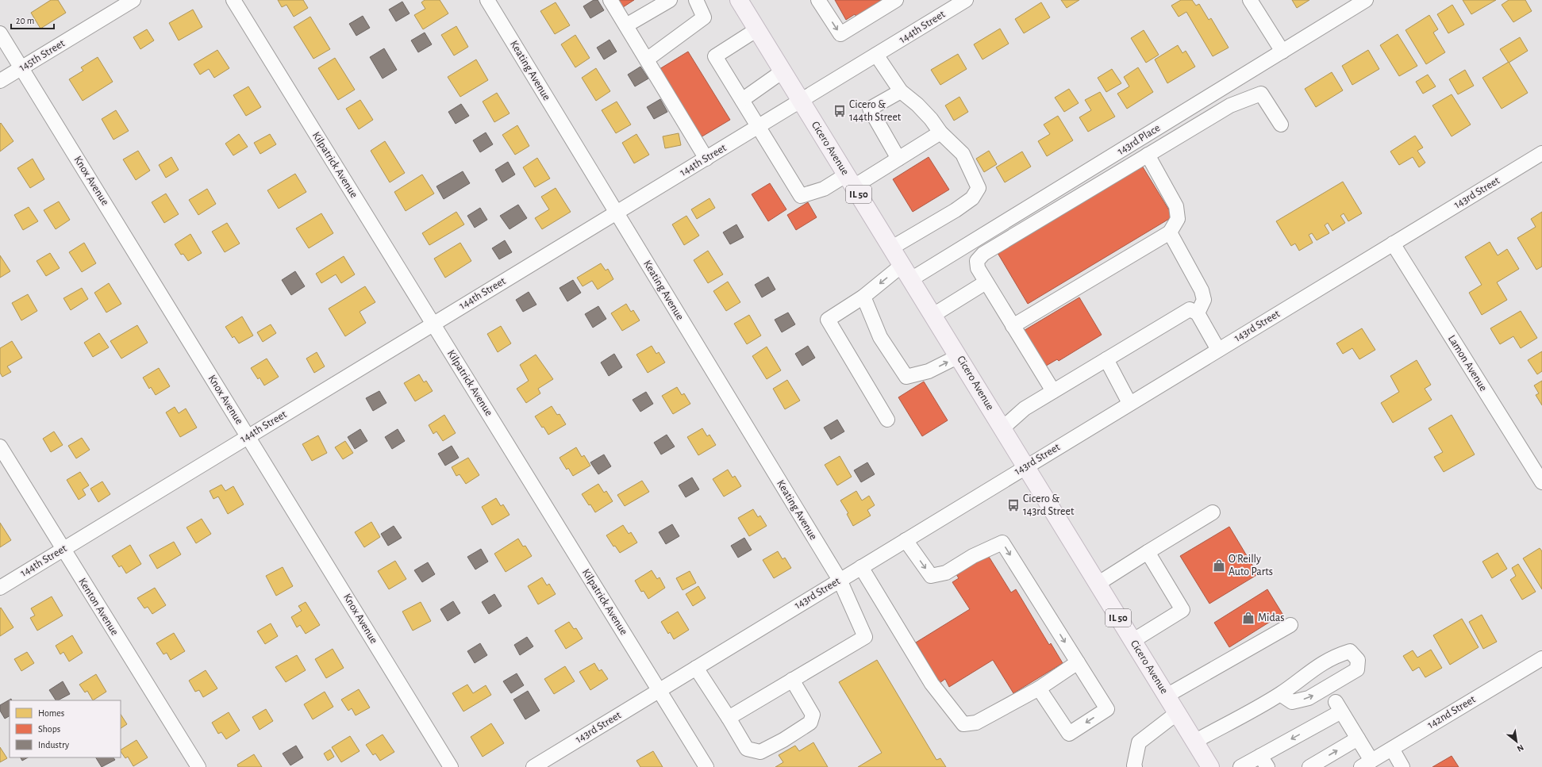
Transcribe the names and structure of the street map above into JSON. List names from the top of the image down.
{
  "streets": {
    "main road": ["Cicero Avenue", "IL 50"],
    "street": [
      "144th Street",
      "145th Street",
      "Keating Avenue",
      "143rd Place",
      "Kilpatrick Avenue",
      "Knox Avenue",
      "143rd Street",
      "Lamon Avenue",
      "Kenton Avenue",
      "142nd Street"
    ]
  },
  "crossings": [
    ["144th Street", "Keating Avenue"],
    ["144th Street", "Cicero Avenue"],
    ["144th Street", "Kilpatrick Avenue"],
    ["144th Street", "Knox Avenue"],
    ["144th Street", "Kenton Avenue"],
    ["145th Street", "Knox Avenue"],
    ["Keating Avenue", "143rd Street"],
    ["143rd Place", "Cicero Avenue"],
    ["Cicero Avenue", "143rd Street"],
    ["Kilpatrick Avenue", "143rd Street"],
    ["143rd Street", "Lamon Avenue"]
  ],
  "places": {
    "bus stop": ["Cicero & 144th Street", "Cicero & 143rd Street"],
    "shop": ["O'Reilly Auto Parts", "Midas"]
  },
  "legend": ["Homes", "Shops", "Industry"],
  "scale_bar": "20 m",
  "north": "bottom right"
}
